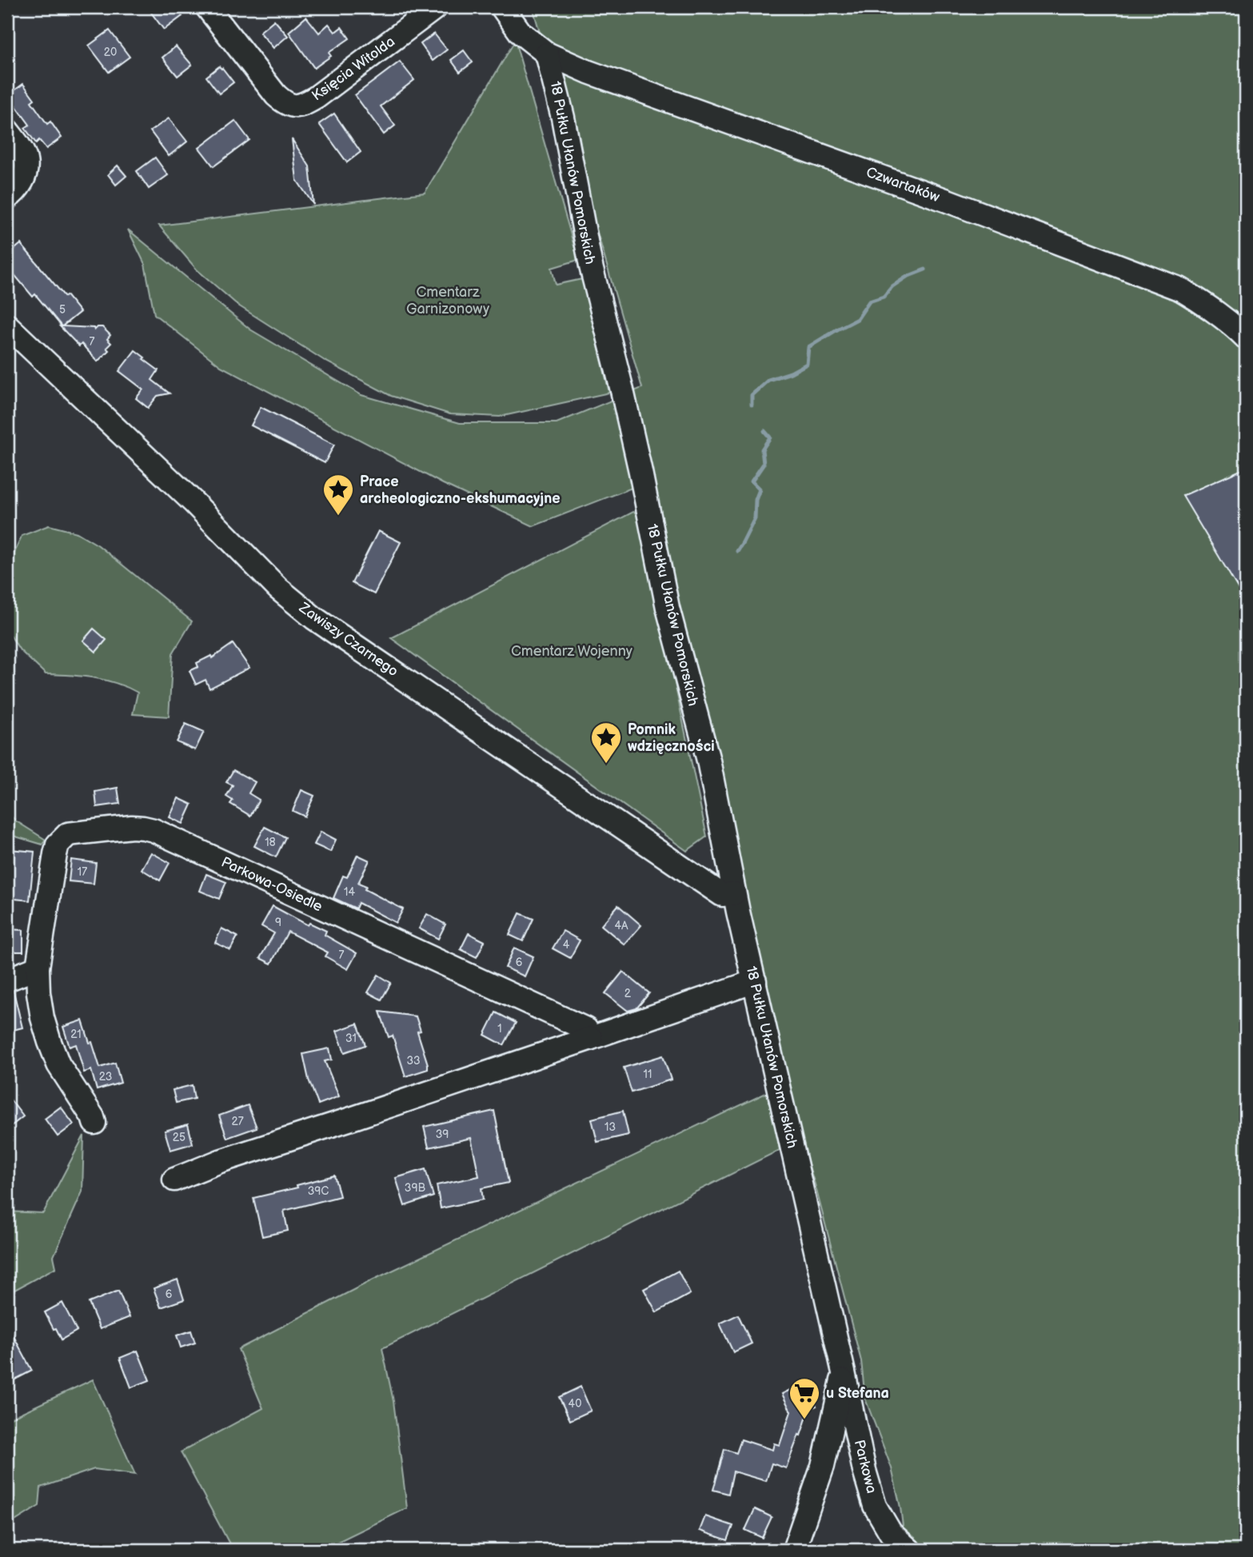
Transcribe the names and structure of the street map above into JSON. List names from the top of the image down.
{
  "streets": {
    "street": [
      "Księcia Witolda",
      "18 Pułku Ułanów Pomorskich",
      "Czwartaków",
      "Zawiszy Czarnego",
      "Parkowa-Osiedle",
      "Parkowa"
    ]
  },
  "crossings": [
    ["18 Pułku Ułanów Pomorskich", "Czwartaków"],
    ["18 Pułku Ułanów Pomorskich", "Zawiszy Czarnego"],
    ["18 Pułku Ułanów Pomorskich", "Parkowa"]
  ],
  "parks": ["Cmentarz Garnizonowy", "Cmentarz Wojenny"],
  "places": {
    "place": ["Prace archeologiczno-ekshumacyjne", "Pomnik wdzięczności"],
    "supermarket": ["u Stefana"]
  },
  "house_numbers": [
    "20",
    "5",
    "7",
    "18",
    "17",
    "14",
    "9",
    "4A",
    "4",
    "7",
    "6",
    "2",
    "1",
    "21",
    "31",
    "33",
    "11",
    "23",
    "27",
    "13",
    "39",
    "25",
    "39B",
    "39C",
    "6",
    "40"
  ]
}
